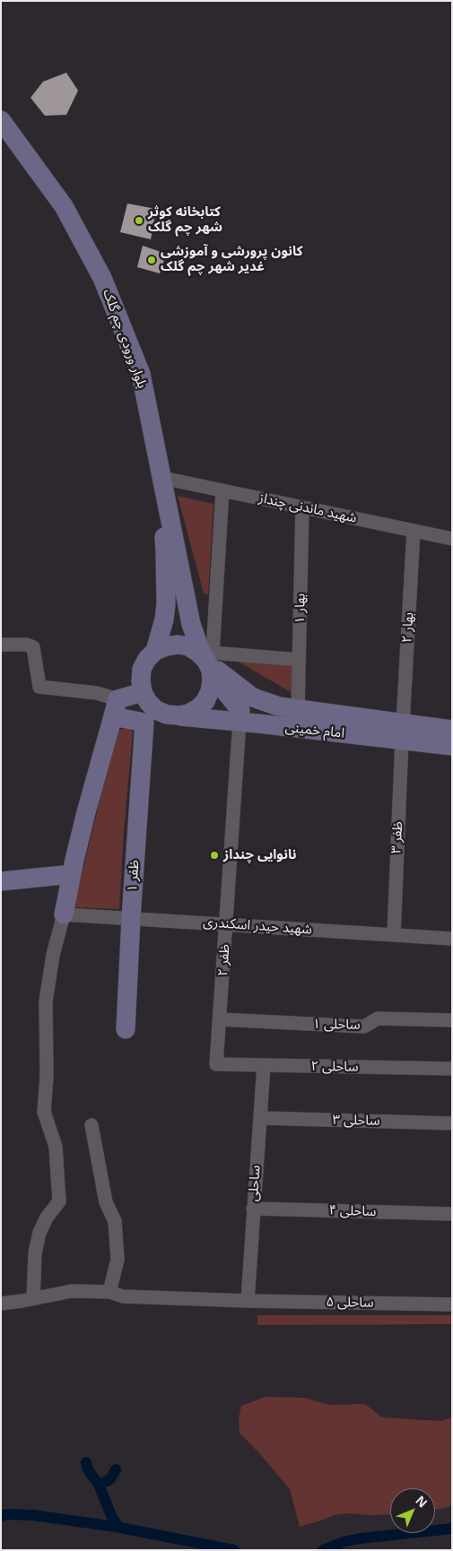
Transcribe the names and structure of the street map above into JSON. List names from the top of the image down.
{
  "streets": {
    "street": [
      "بلوار ورودی چم گلک",
      "شهید ماندنی چنداز",
      "بهار ۱",
      "بهار ۲",
      "امام خمینی",
      "ظفر ۳",
      "ظفر ۱",
      "شهید حیدر اسکندری",
      "ظفر ۲",
      "ساحلی ۱",
      "ساحلی ۲",
      "ساحلی ۳",
      "ساحلی",
      "ساحلی ۴",
      "ساحلی ۵"
    ]
  },
  "crossings": [
    ["بلوار ورودی چم گلک", "شهید ماندنی چنداز"],
    ["بلوار ورودی چم گلک", "امام خمینی"],
    ["بلوار ورودی چم گلک", "ظفر ۱"],
    ["شهید ماندنی چنداز", "بهار ۱"],
    ["شهید ماندنی چنداز", "بهار ۲"],
    ["بهار ۱", "امام خمینی"],
    ["بهار ۲", "امام خمینی"],
    ["بهار ۲", "ظفر ۳"],
    ["امام خمینی", "ظفر ۳"],
    ["امام خمینی", "ظفر ۱"],
    ["امام خمینی", "ظفر ۲"],
    ["ظفر ۳", "شهید حیدر اسکندری"],
    ["ظفر ۱", "شهید حیدر اسکندری"],
    ["شهید حیدر اسکندری", "ظفر ۲"],
    ["ظفر ۲", "ساحلی ۱"],
    ["ظفر ۲", "ساحلی ۲"],
    ["ساحلی ۲", "ساحلی"],
    ["ساحلی ۳", "ساحلی"],
    ["ساحلی", "ساحلی ۴"],
    ["ساحلی", "ساحلی ۵"]
  ],
  "places": ["کتابخانه کوثر شهر چم گلک", "کانون پرورشی و آموزشی غدیر شهر چم گلک", "نانوایی چنداز"],
  "north": "top right"
}
